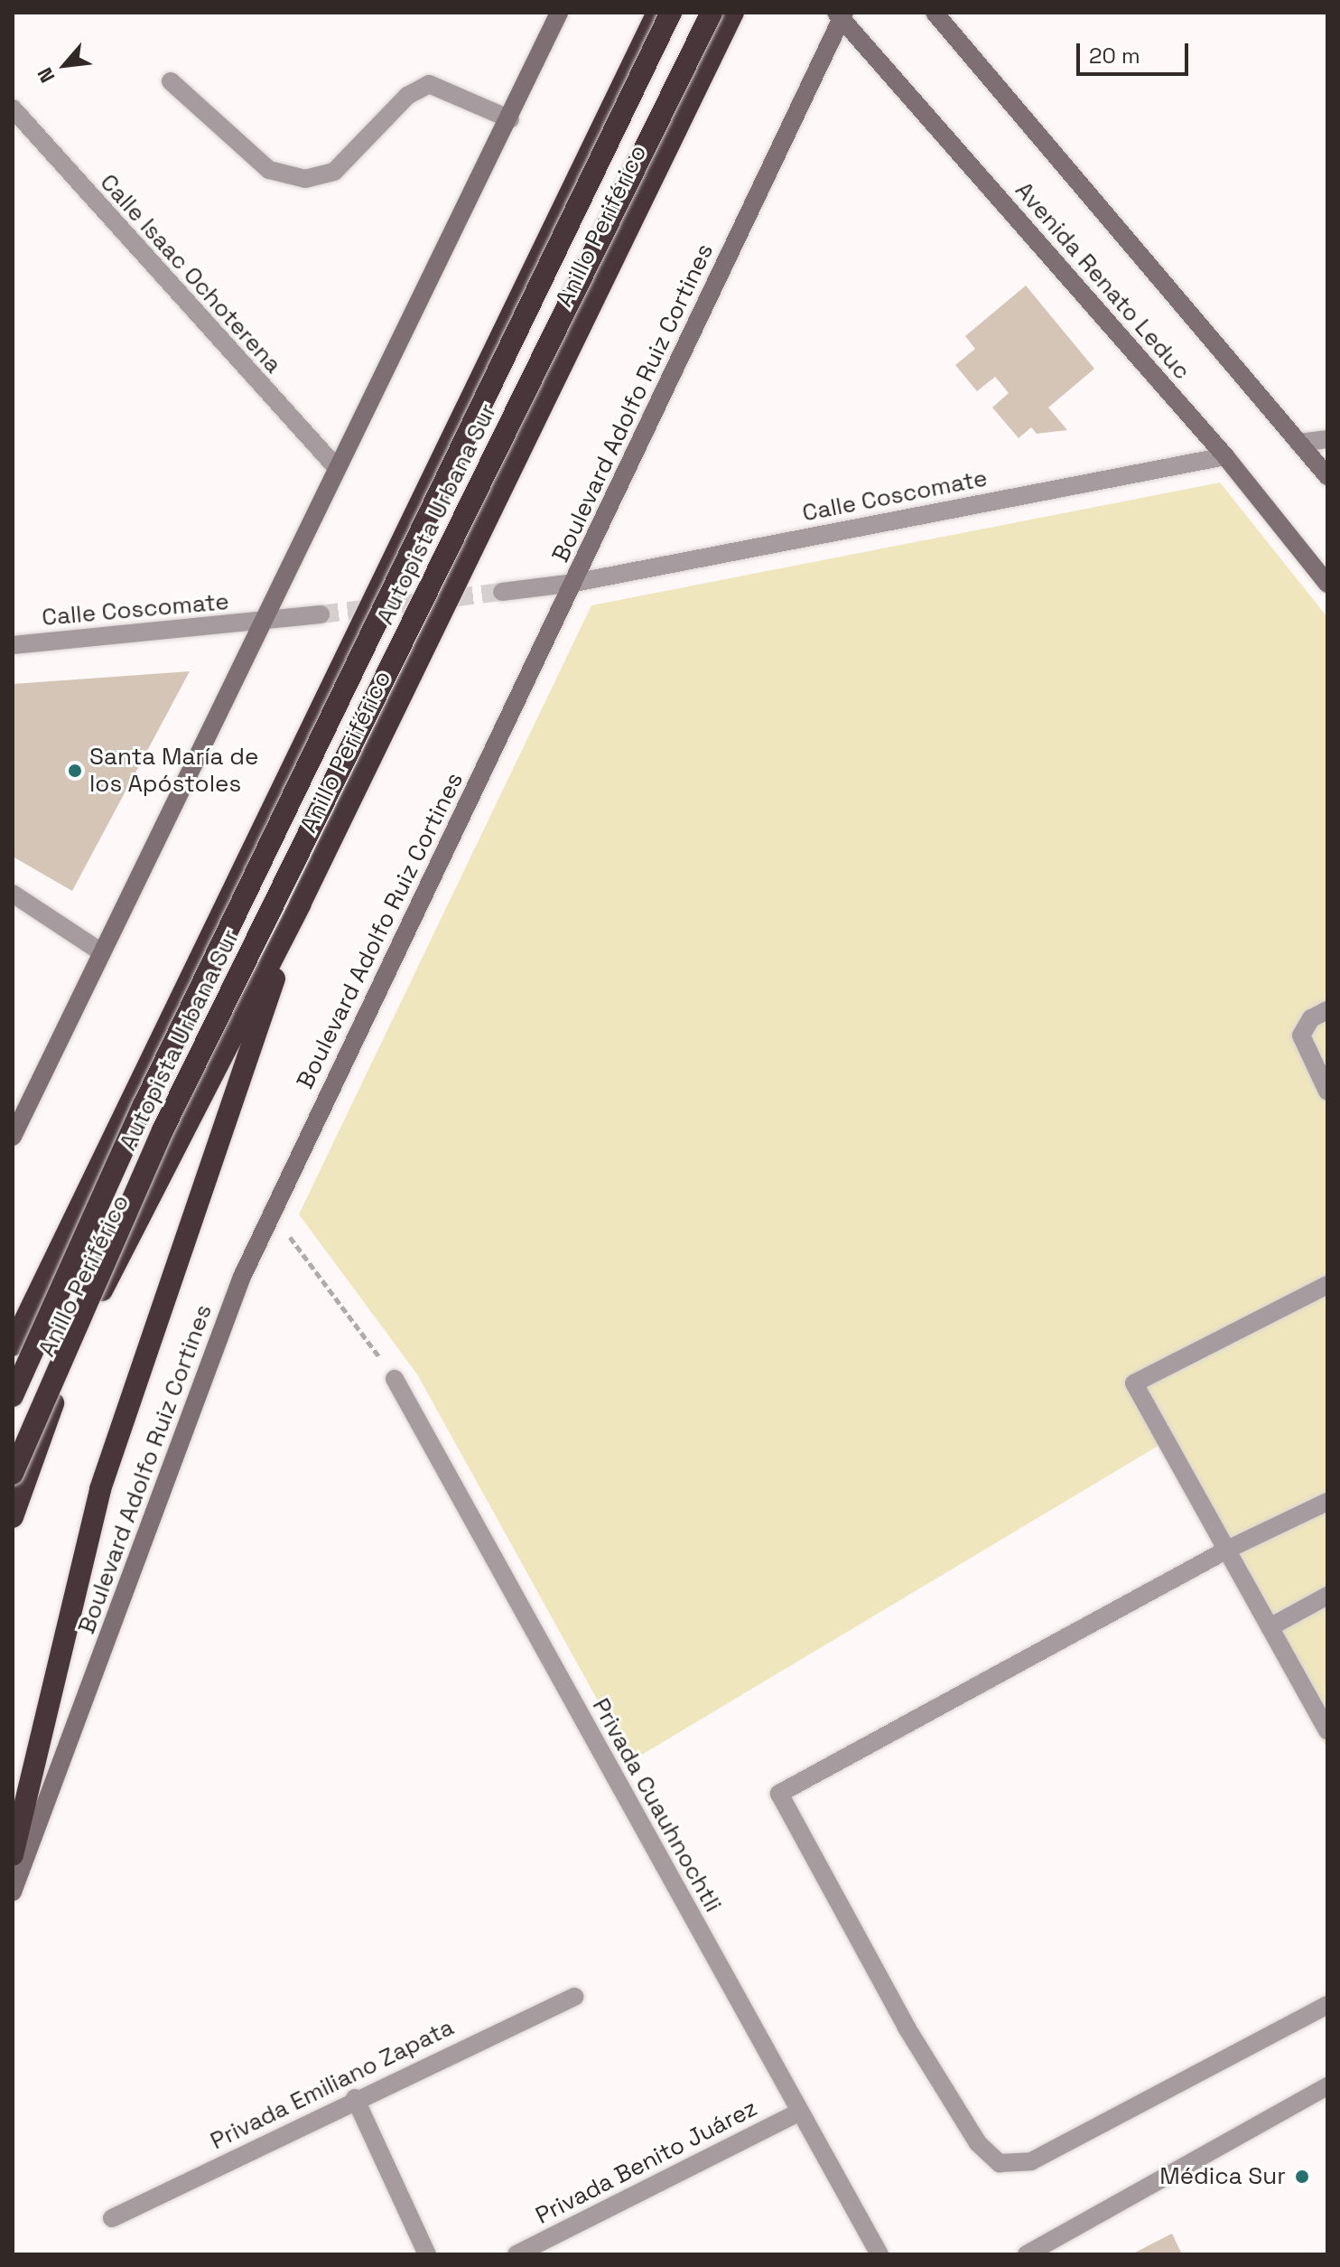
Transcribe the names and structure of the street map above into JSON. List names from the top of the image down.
{
  "streets": {
    "highway": ["Anillo Periférico", "Autopista Urbana Sur"],
    "main road": ["Avenida Renato Leduc", "Boulevard Adolfo Ruiz Cortines"],
    "street": [
      "Calle Isaac Ochoterena",
      "Calle Coscomate",
      "Privada Cuauhnochtli",
      "Privada Emiliano Zapata",
      "Privada Benito Juárez"
    ]
  },
  "crossings": [
    ["Anillo Periférico", "Autopista Urbana Sur"],
    ["Avenida Renato Leduc", "Boulevard Adolfo Ruiz Cortines"],
    ["Avenida Renato Leduc", "Calle Coscomate"],
    ["Boulevard Adolfo Ruiz Cortines", "Calle Coscomate"],
    ["Privada Cuauhnochtli", "Privada Benito Juárez"]
  ],
  "places": ["Santa María de los Apóstoles", "Médica Sur"],
  "scale_bar": "20 m",
  "north": "bottom left"
}
